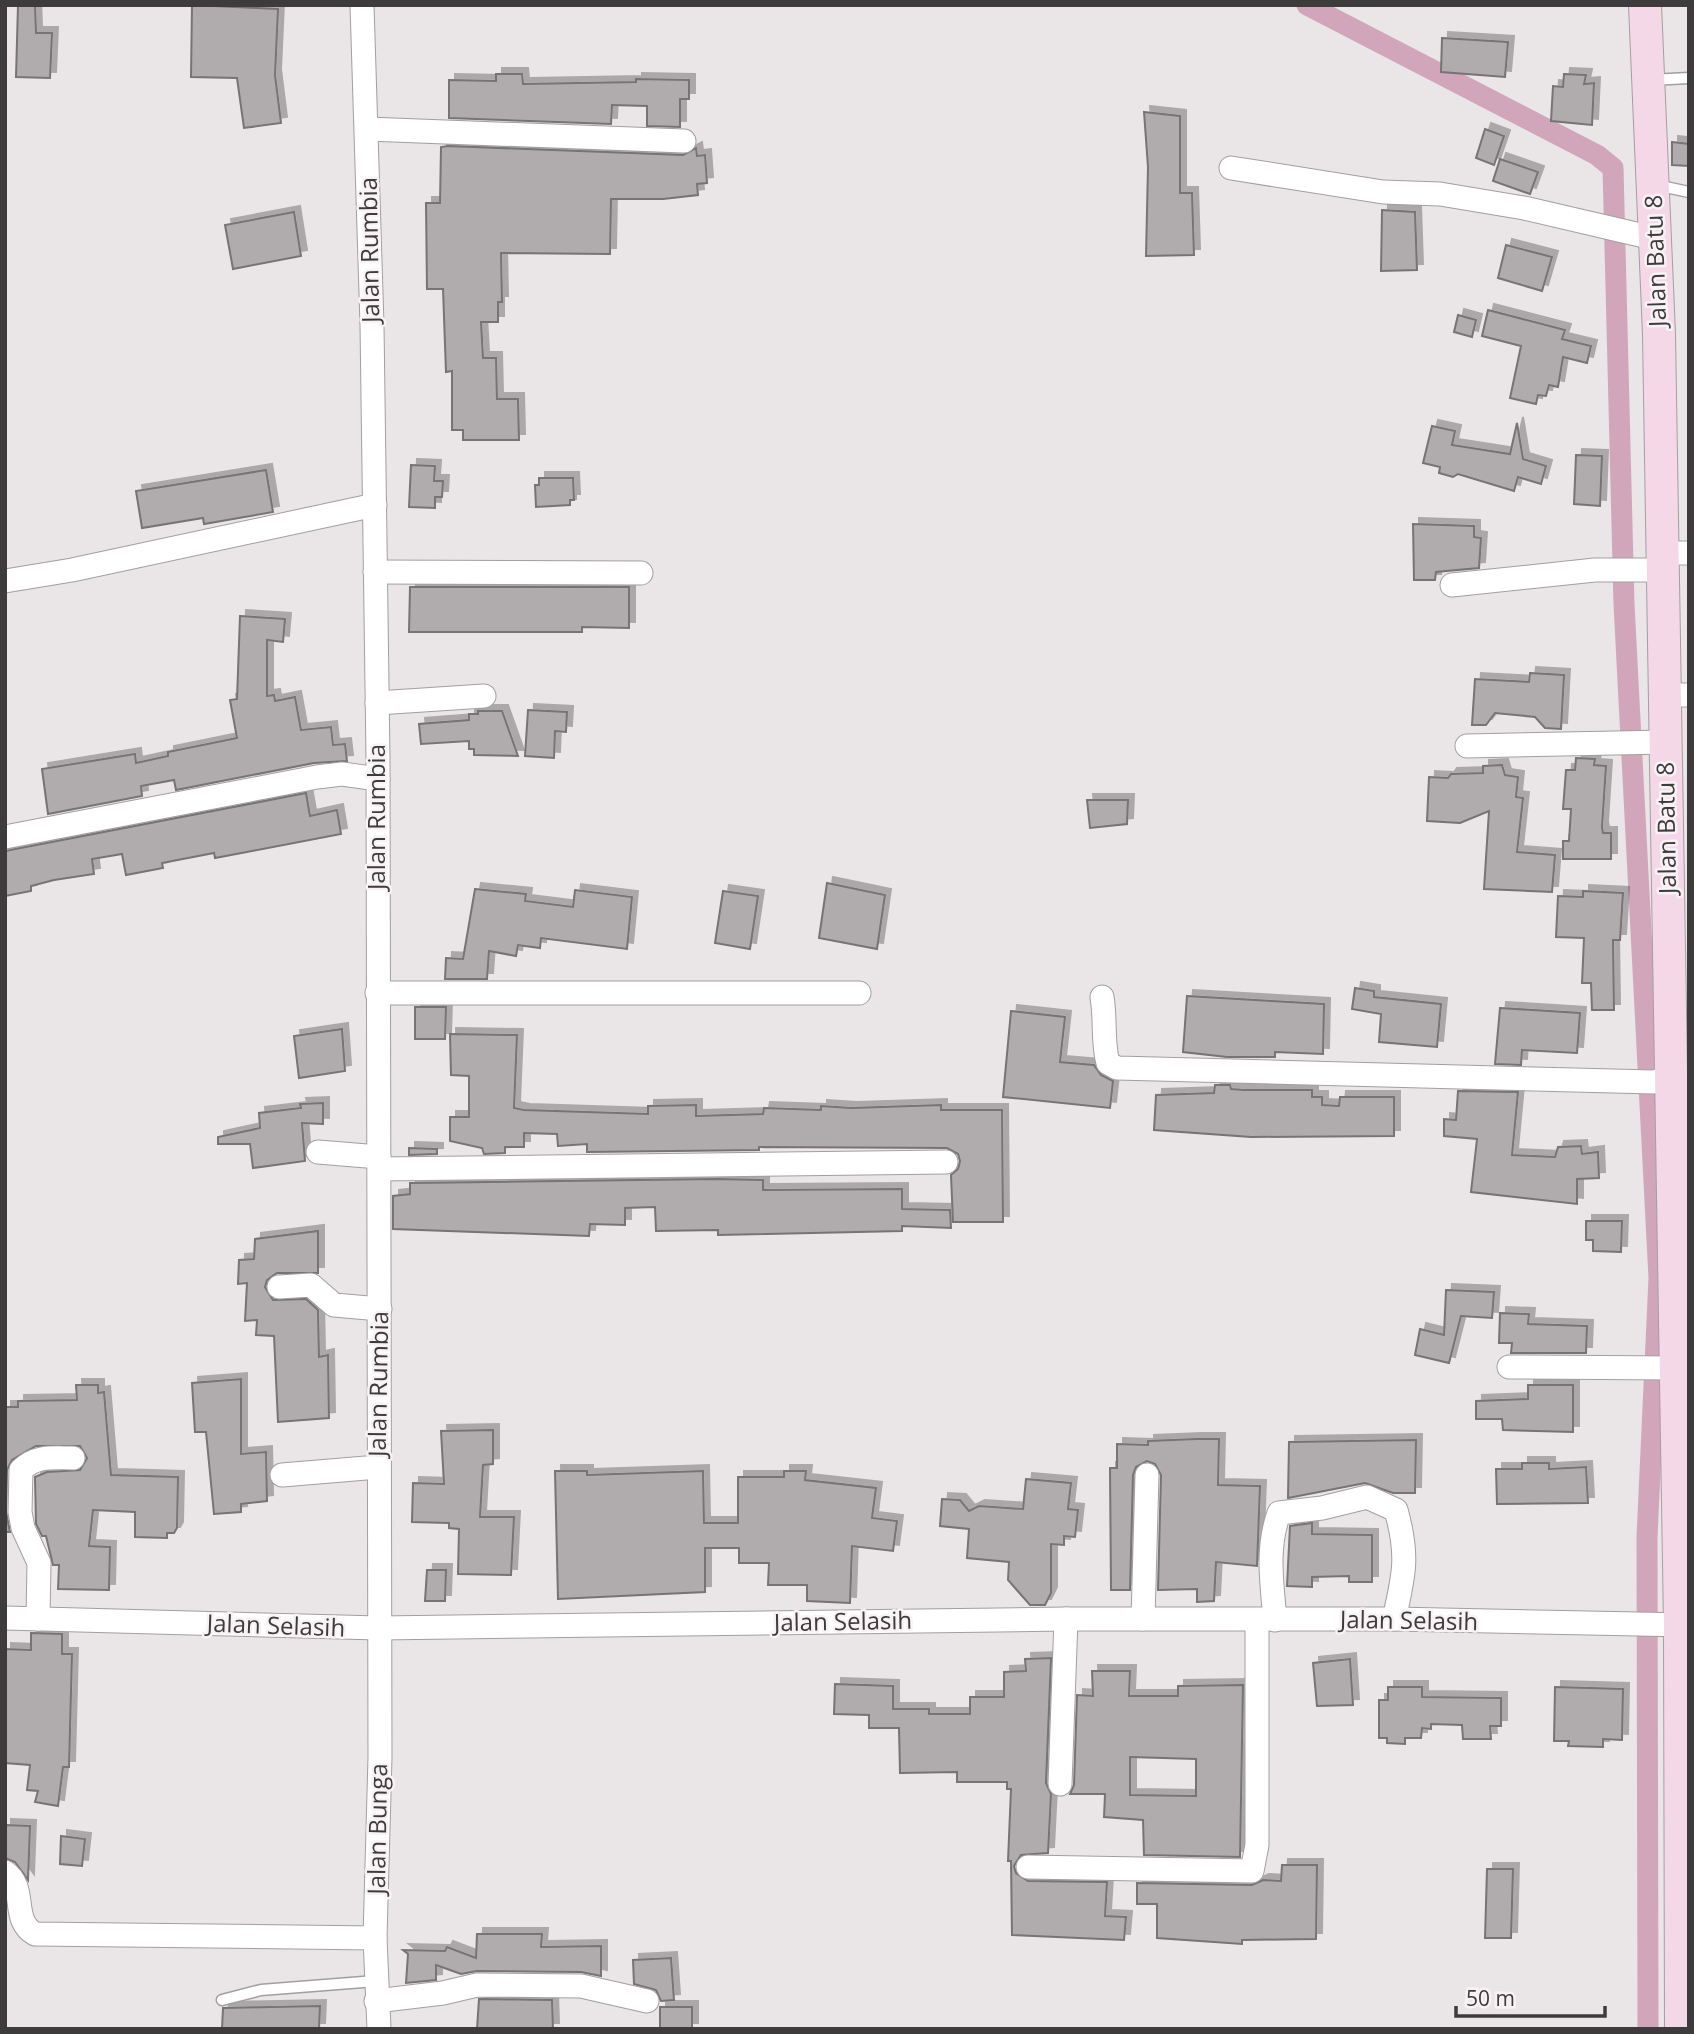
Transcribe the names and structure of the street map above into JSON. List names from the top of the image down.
{
  "streets": {
    "street": [
      "Jalan Rumbia",
      "Jalan Batu 8",
      "Jalan Selasih",
      "Jalan Bunga"
    ]
  },
  "crossings": [
    ["Jalan Rumbia", "Jalan Selasih"],
    ["Jalan Rumbia", "Jalan Bunga"],
    ["Jalan Batu 8", "Jalan Selasih"],
    ["Jalan Selasih", "Jalan Bunga"]
  ],
  "scale_bar": "50 m"
}
